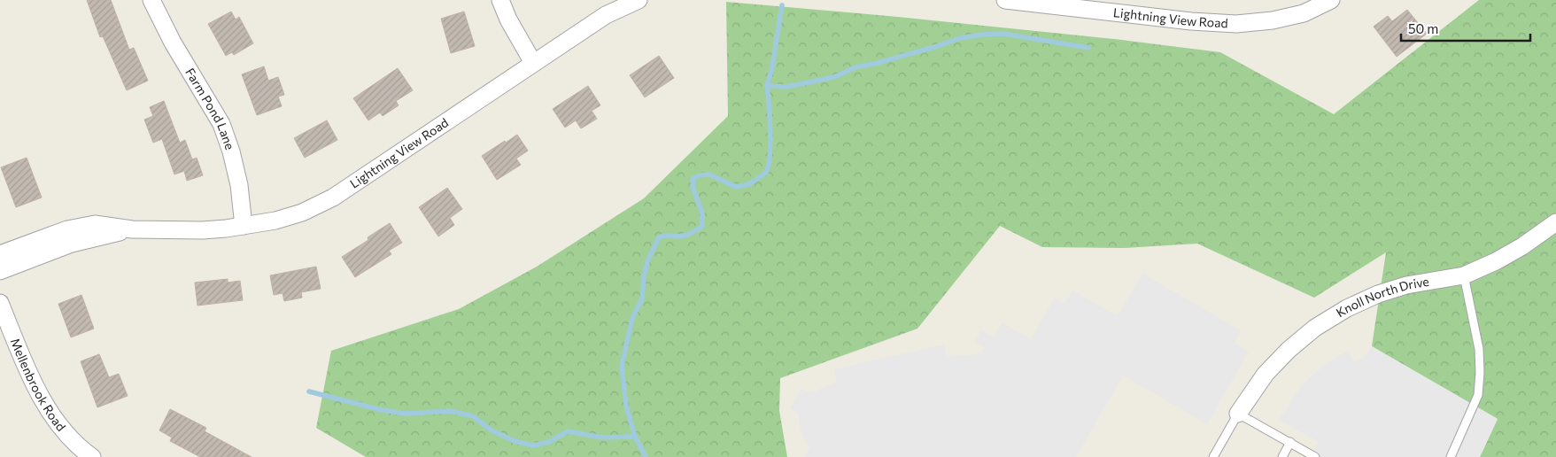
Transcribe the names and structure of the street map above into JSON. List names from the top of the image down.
{
  "streets": {
    "street": [
      "Lightning View Road",
      "Farm Pond Lane",
      "Knoll North Drive",
      "Mellenbrook Road"
    ]
  },
  "crossings": [
    ["Lightning View Road", "Farm Pond Lane"]
  ],
  "scale_bar": "50 m"
}
